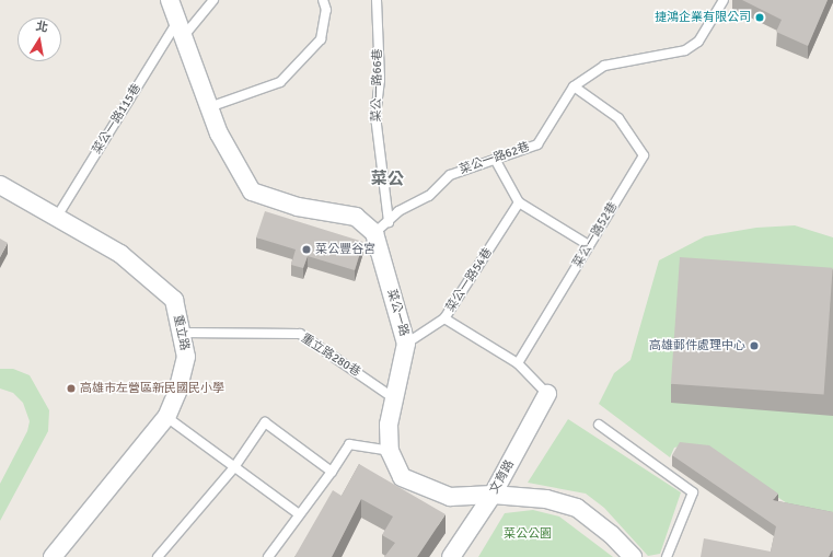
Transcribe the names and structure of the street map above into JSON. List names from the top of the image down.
{
  "streets": {
    "street": ["菜公一路", "重立路", "文育路"],
    "lane": [
      "菜公一路66巷",
      "菜公一路115巷",
      "菜公一路62巷",
      "菜公一路52巷",
      "菜公一路54巷",
      "重立路280巷"
    ]
  },
  "crossings": [
    ["菜公一路66巷", "菜公一路62巷"],
    ["菜公一路115巷", "重立路"],
    ["菜公一路62巷", "菜公一路52巷"],
    ["菜公一路62巷", "菜公一路"],
    ["菜公一路54巷", "菜公一路"],
    ["菜公一路", "重立路280巷"],
    ["菜公一路", "文育路"],
    ["重立路", "重立路280巷"]
  ],
  "districts": ["菜公"],
  "parks": ["菜公公園"],
  "places": [
    "捷鴻企業有限公司",
    "菜公豐谷宮",
    "高雄郵件處理中心",
    "高雄市左營區新民國民小學"
  ],
  "north": "top"
}
